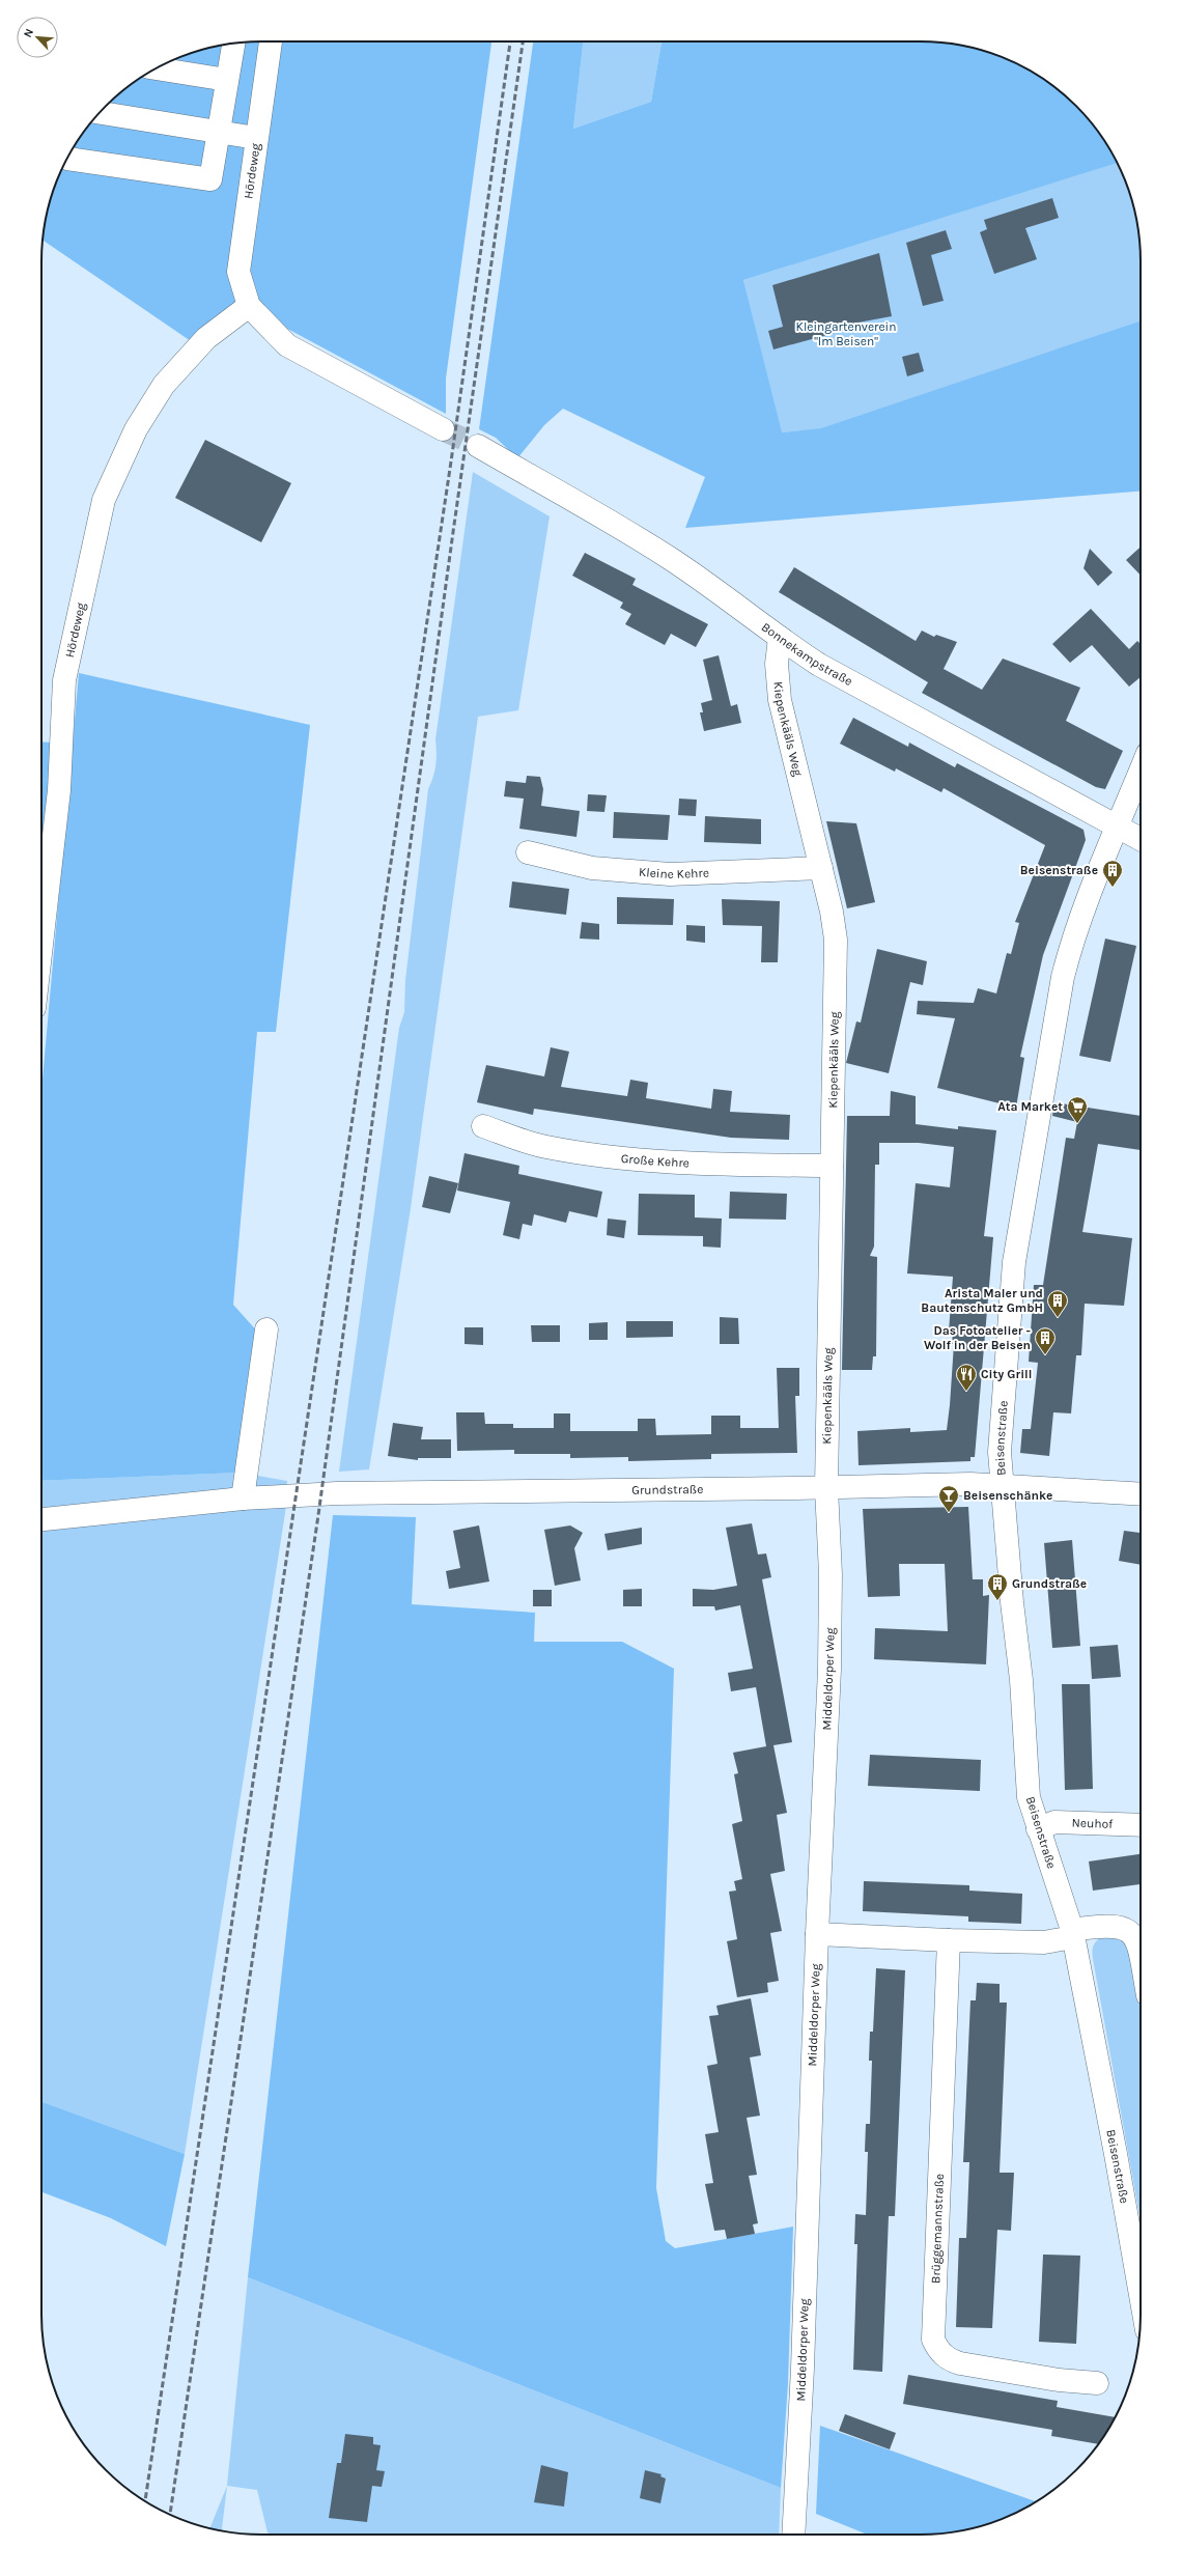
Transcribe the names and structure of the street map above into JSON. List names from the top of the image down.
{
  "streets": {
    "street": [
      "Hördeweg",
      "Bonnekampstraße",
      "Kiepenkääls Weg",
      "Kleine Kehre",
      "Große Kehre",
      "Beisenstraße",
      "Grundstraße",
      "Middeldorper Weg",
      "Neuhof",
      "Brüggemannstraße"
    ]
  },
  "crossings": [
    ["Bonnekampstraße", "Kiepenkääls Weg"],
    ["Bonnekampstraße", "Beisenstraße"],
    ["Kiepenkääls Weg", "Kleine Kehre"],
    ["Kiepenkääls Weg", "Große Kehre"],
    ["Kiepenkääls Weg", "Grundstraße"],
    ["Kiepenkääls Weg", "Middeldorper Weg"],
    ["Beisenstraße", "Grundstraße"],
    ["Beisenstraße", "Neuhof"],
    ["Grundstraße", "Middeldorper Weg"]
  ],
  "parks": ["Kleingartenverein \"Im Beisen\""],
  "places": {
    "building": [
      "Beisenstraße",
      "Arista Maler und Bautenschutz GmbH",
      "Das Fotoatelier - Wolf in der Beisen",
      "Grundstraße"
    ],
    "supermarket": ["Ata Market"],
    "restaurant": ["City Grill"],
    "bar": ["Beisenschänke"]
  },
  "north": "top left"
}
